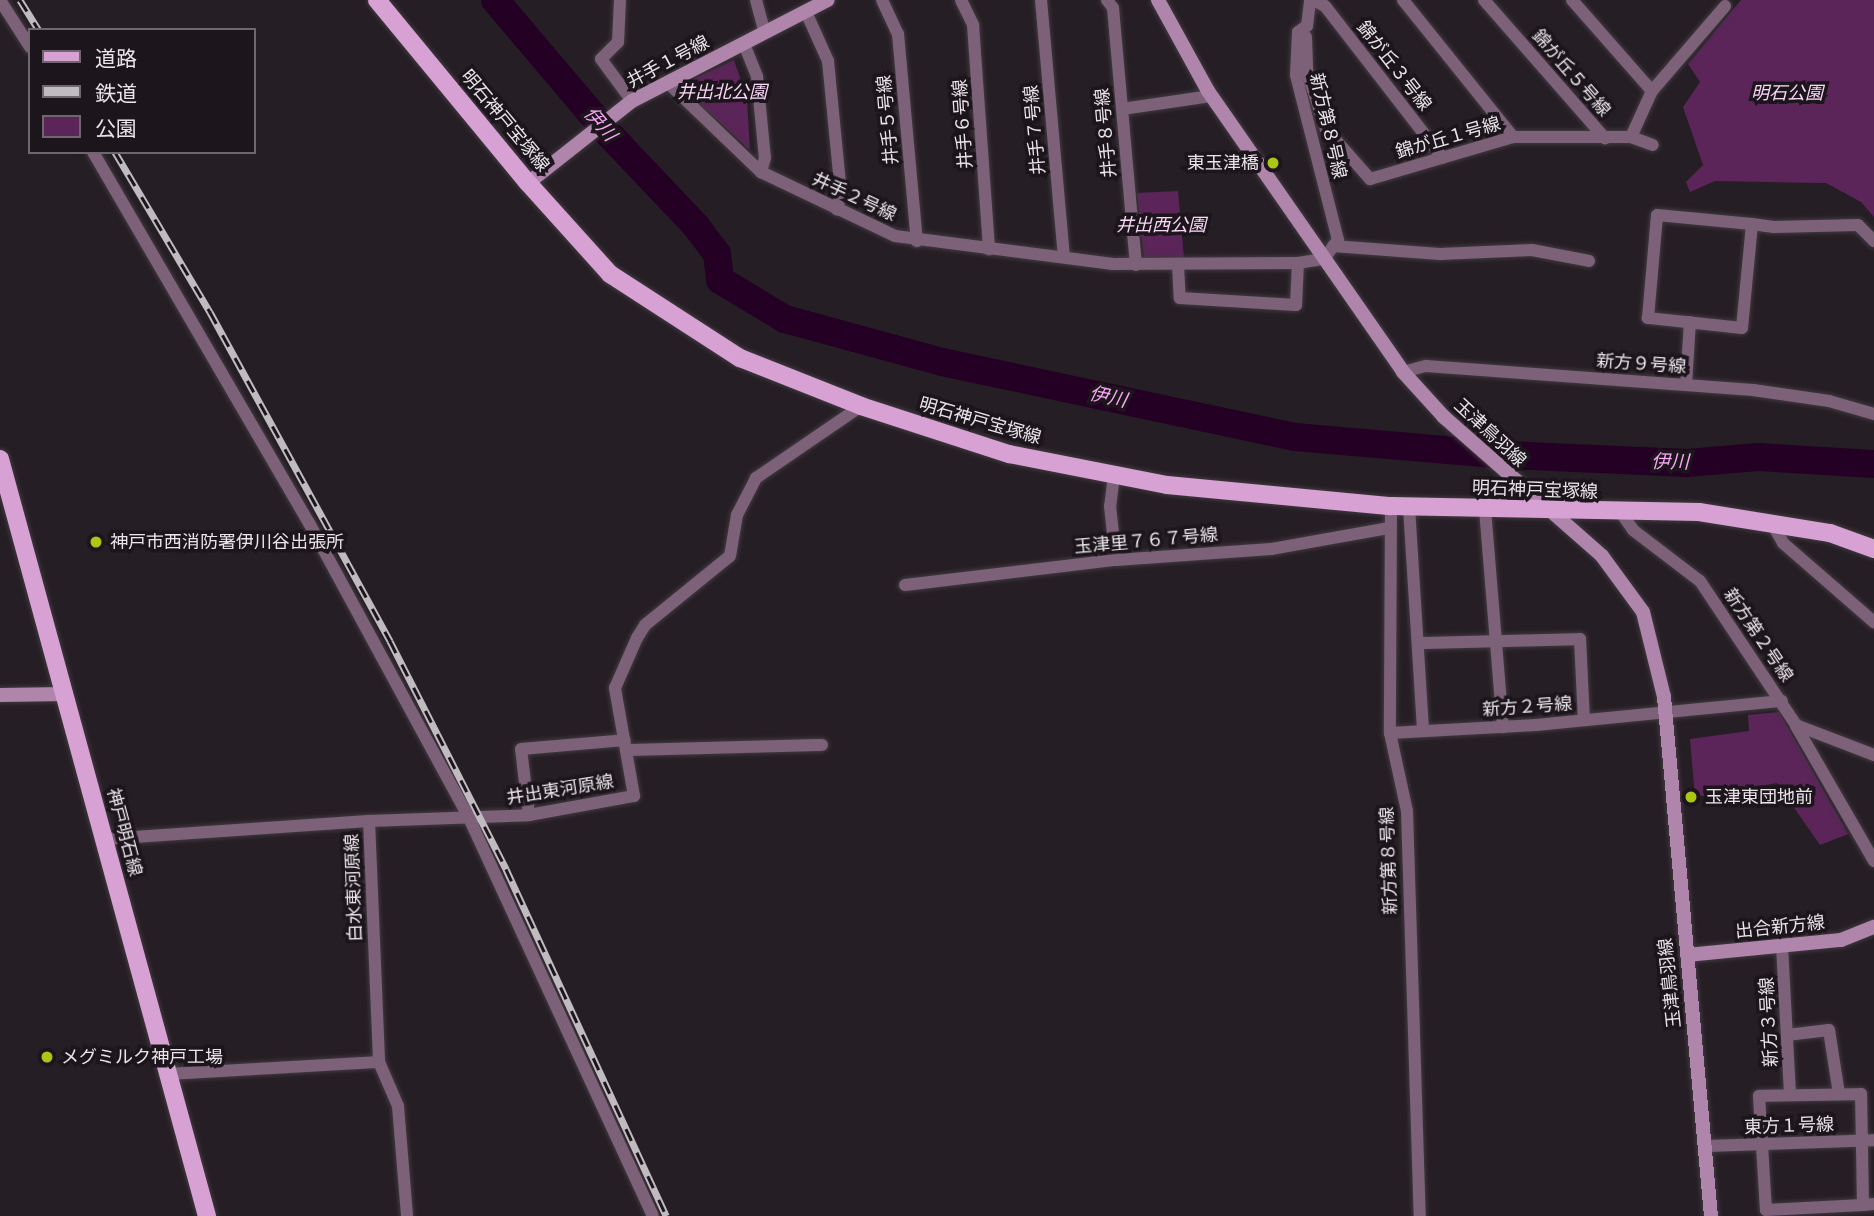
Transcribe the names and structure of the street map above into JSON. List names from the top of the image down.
{
  "streets": {
    "main road": ["明石神戸宝塚線", "神戸明石線"],
    "street": [
      "井手１号線",
      "錦が丘３号線",
      "錦が丘５号線",
      "井手５号線",
      "井手６号線",
      "新方第８号線",
      "井手７号線",
      "井手８号線",
      "錦が丘１号線",
      "井手２号線",
      "新方９号線",
      "玉津鳥羽線",
      "玉津里７６７号線",
      "新方第２号線",
      "新方２号線",
      "井出東河原線",
      "白水東河原線",
      "出合新方線",
      "新方３号線",
      "東方１号線"
    ]
  },
  "crossings": [
    ["井手１号線", "明石神戸宝塚線"],
    ["井手１号線", "井手２号線"],
    ["錦が丘３号線", "新方第８号線"],
    ["錦が丘３号線", "錦が丘１号線"],
    ["錦が丘５号線", "錦が丘１号線"],
    ["井手５号線", "井手２号線"],
    ["明石神戸宝塚線", "新方第８号線"],
    ["明石神戸宝塚線", "玉津鳥羽線"],
    ["明石神戸宝塚線", "新方第２号線"],
    ["明石神戸宝塚線", "井出東河原線"],
    ["井手６号線", "井手２号線"],
    ["新方第８号線", "錦が丘１号線"],
    ["新方第８号線", "玉津里７６７号線"],
    ["新方第８号線", "新方２号線"],
    ["井手７号線", "井手２号線"],
    ["井手８号線", "井手２号線"],
    ["井手２号線", "玉津鳥羽線"],
    ["新方９号線", "玉津鳥羽線"],
    ["玉津鳥羽線", "新方２号線"],
    ["玉津鳥羽線", "出合新方線"],
    ["玉津鳥羽線", "東方１号線"],
    ["新方第２号線", "新方２号線"],
    ["井出東河原線", "白水東河原線"],
    ["神戸明石線", "白水東河原線"],
    ["出合新方線", "新方３号線"]
  ],
  "water": ["伊川"],
  "parks": ["井出北公園", "明石公園", "井出西公園"],
  "places": [
    "東玉津橋",
    "神戸市西消防署伊川谷出張所",
    "玉津東団地前",
    "メグミルク神戸工場"
  ],
  "legend": ["道路", "鉄道", "公園"]
}
